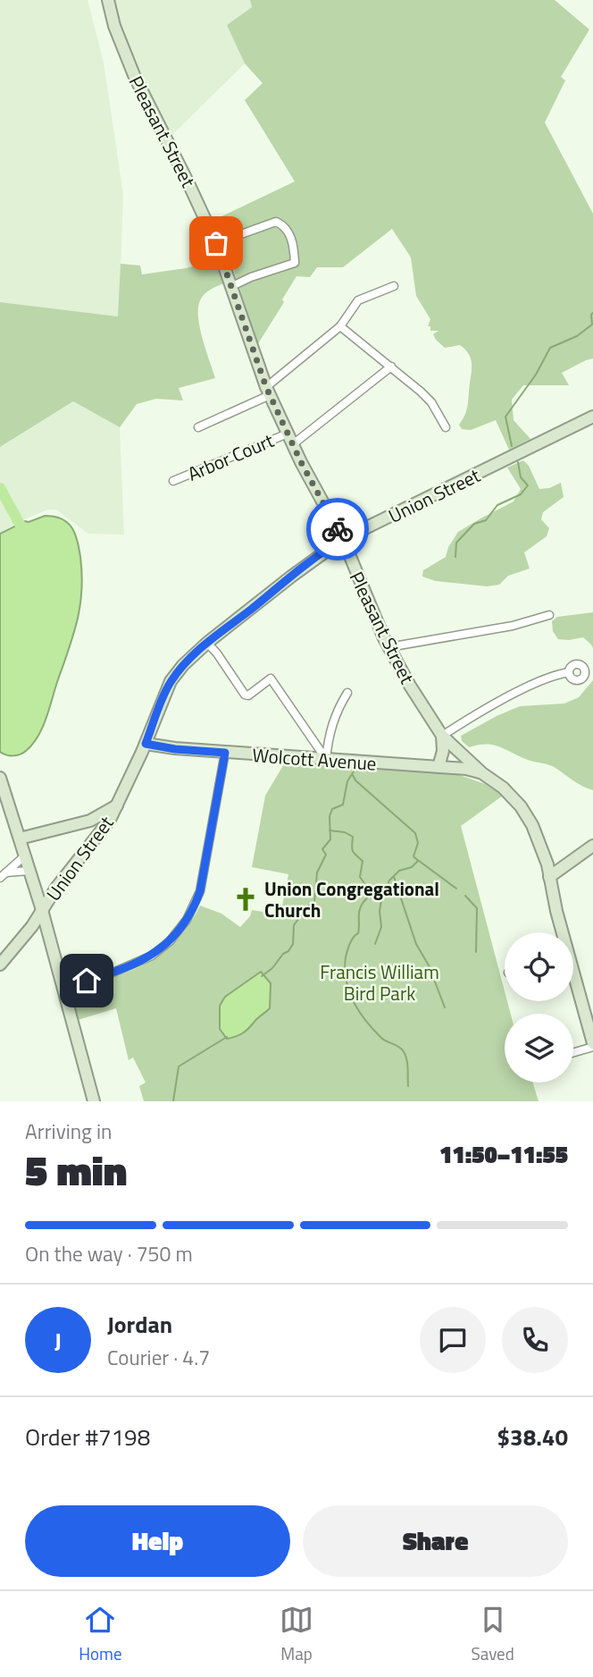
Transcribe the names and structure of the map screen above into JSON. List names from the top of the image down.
{
  "streets": {
    "street": [
      "Pleasant Street",
      "Arbor Court",
      "Union Street",
      "Wolcott Avenue"
    ]
  },
  "crossings": [
    ["Pleasant Street", "Arbor Court"],
    ["Pleasant Street", "Union Street"],
    ["Pleasant Street", "Wolcott Avenue"],
    ["Union Street", "Wolcott Avenue"]
  ],
  "parks": ["Francis William Bird Park"],
  "places": {
    "church": ["Union Congregational Church"]
  },
  "page": {
    "heading": ["5 min", "Arriving in", "11:50–11:55"],
    "panel": [
      "Jordan",
      "Courier · 4.7",
      "Order #7198",
      "$38.40"
    ],
    "bar": "On the way · 750 m",
    "round": "J",
    "buttons": ["Help", "Share"],
    "tabs": ["Home", "Map", "Saved"]
  }
}
